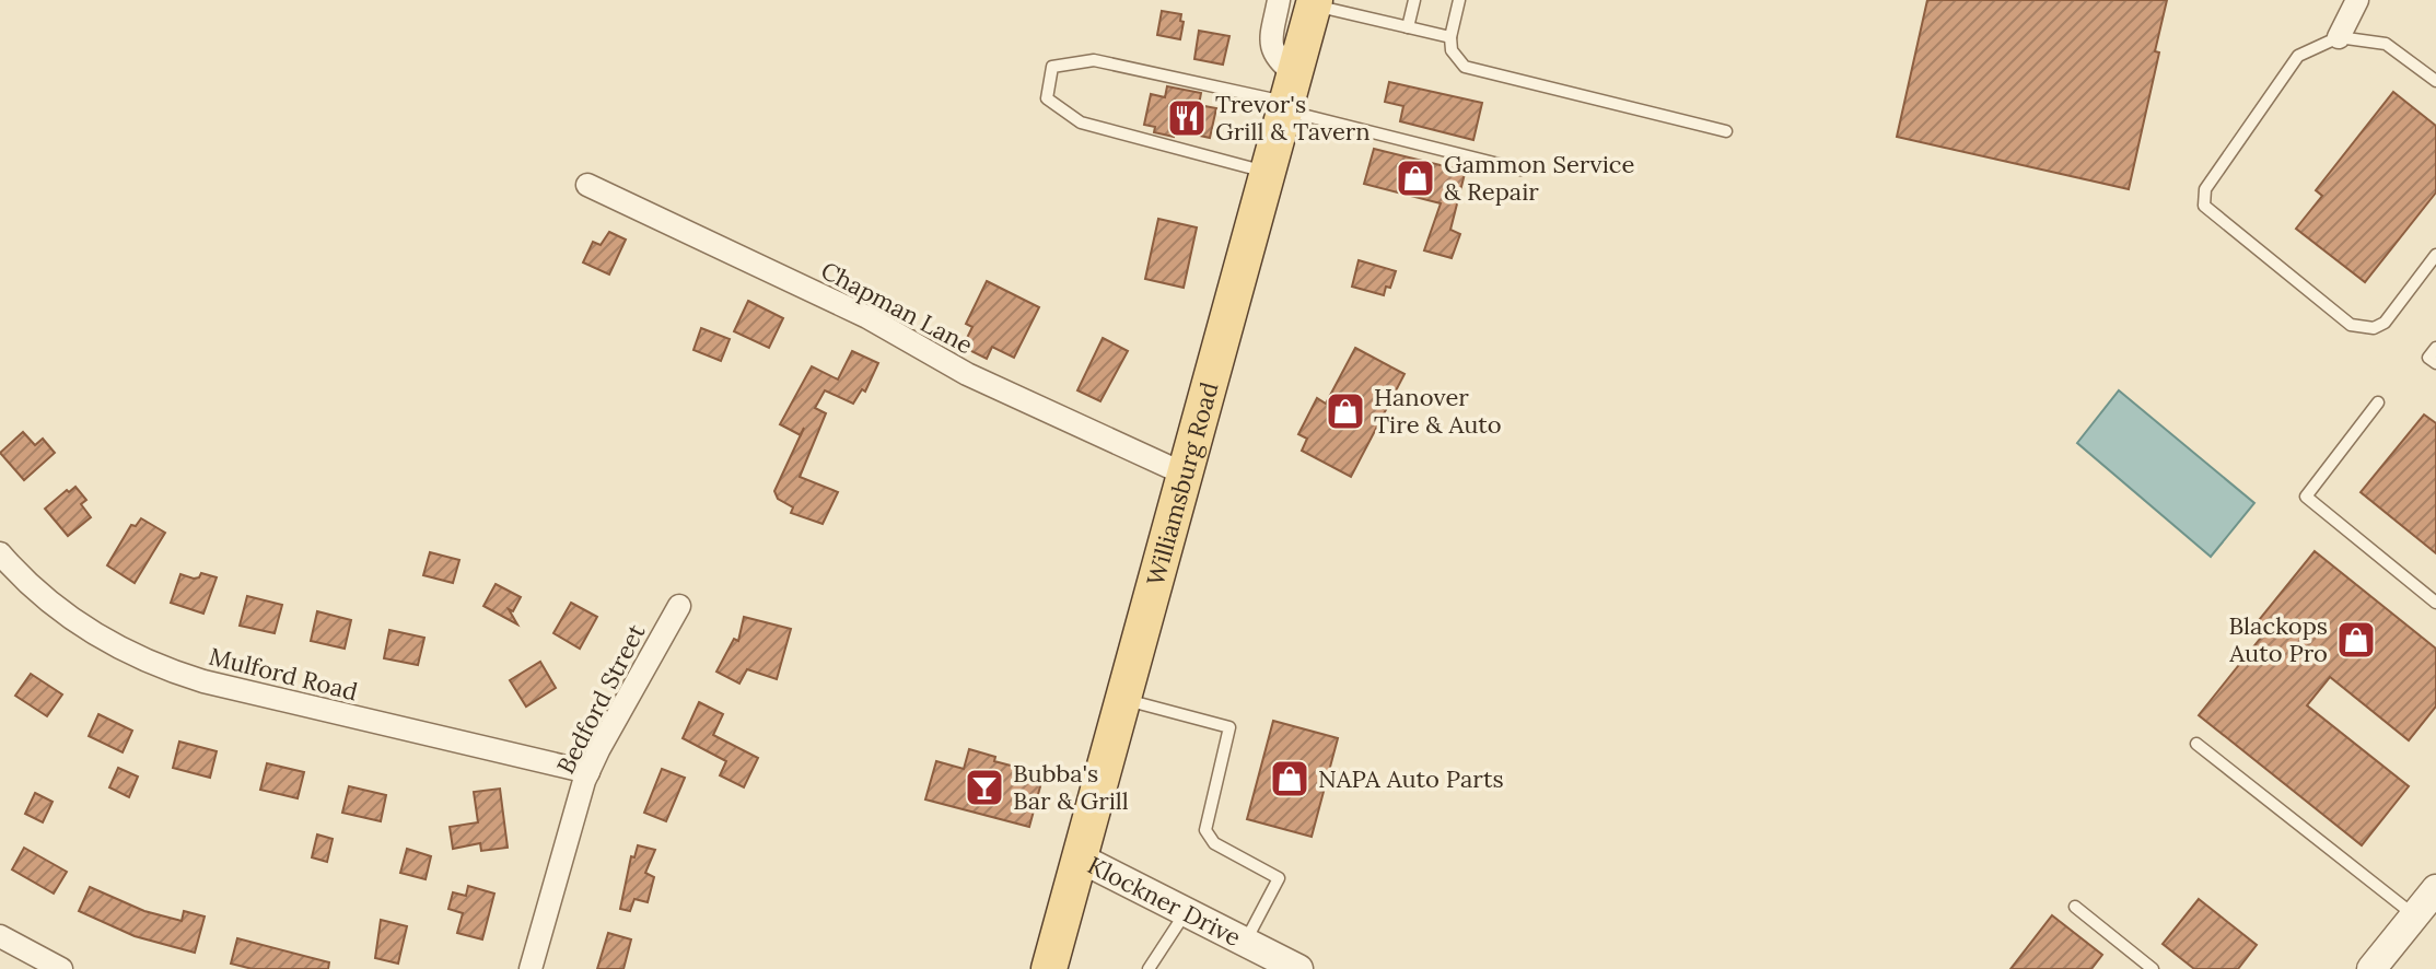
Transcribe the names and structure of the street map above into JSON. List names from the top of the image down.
{
  "streets": {
    "main road": ["Williamsburg Road"],
    "street": [
      "Chapman Lane",
      "Mulford Road",
      "Bedford Street",
      "Klockner Drive"
    ]
  },
  "crossings": [
    ["Chapman Lane", "Williamsburg Road"],
    ["Williamsburg Road", "Klockner Drive"],
    ["Mulford Road", "Bedford Street"]
  ],
  "places": {
    "restaurant": ["Trevor's Grill & Tavern"],
    "shop": [
      "Gammon Service & Repair",
      "Hanover Tire & Auto",
      "Blackops Auto Pro",
      "NAPA Auto Parts"
    ],
    "bar": ["Bubba's Bar & Grill"]
  }
}
